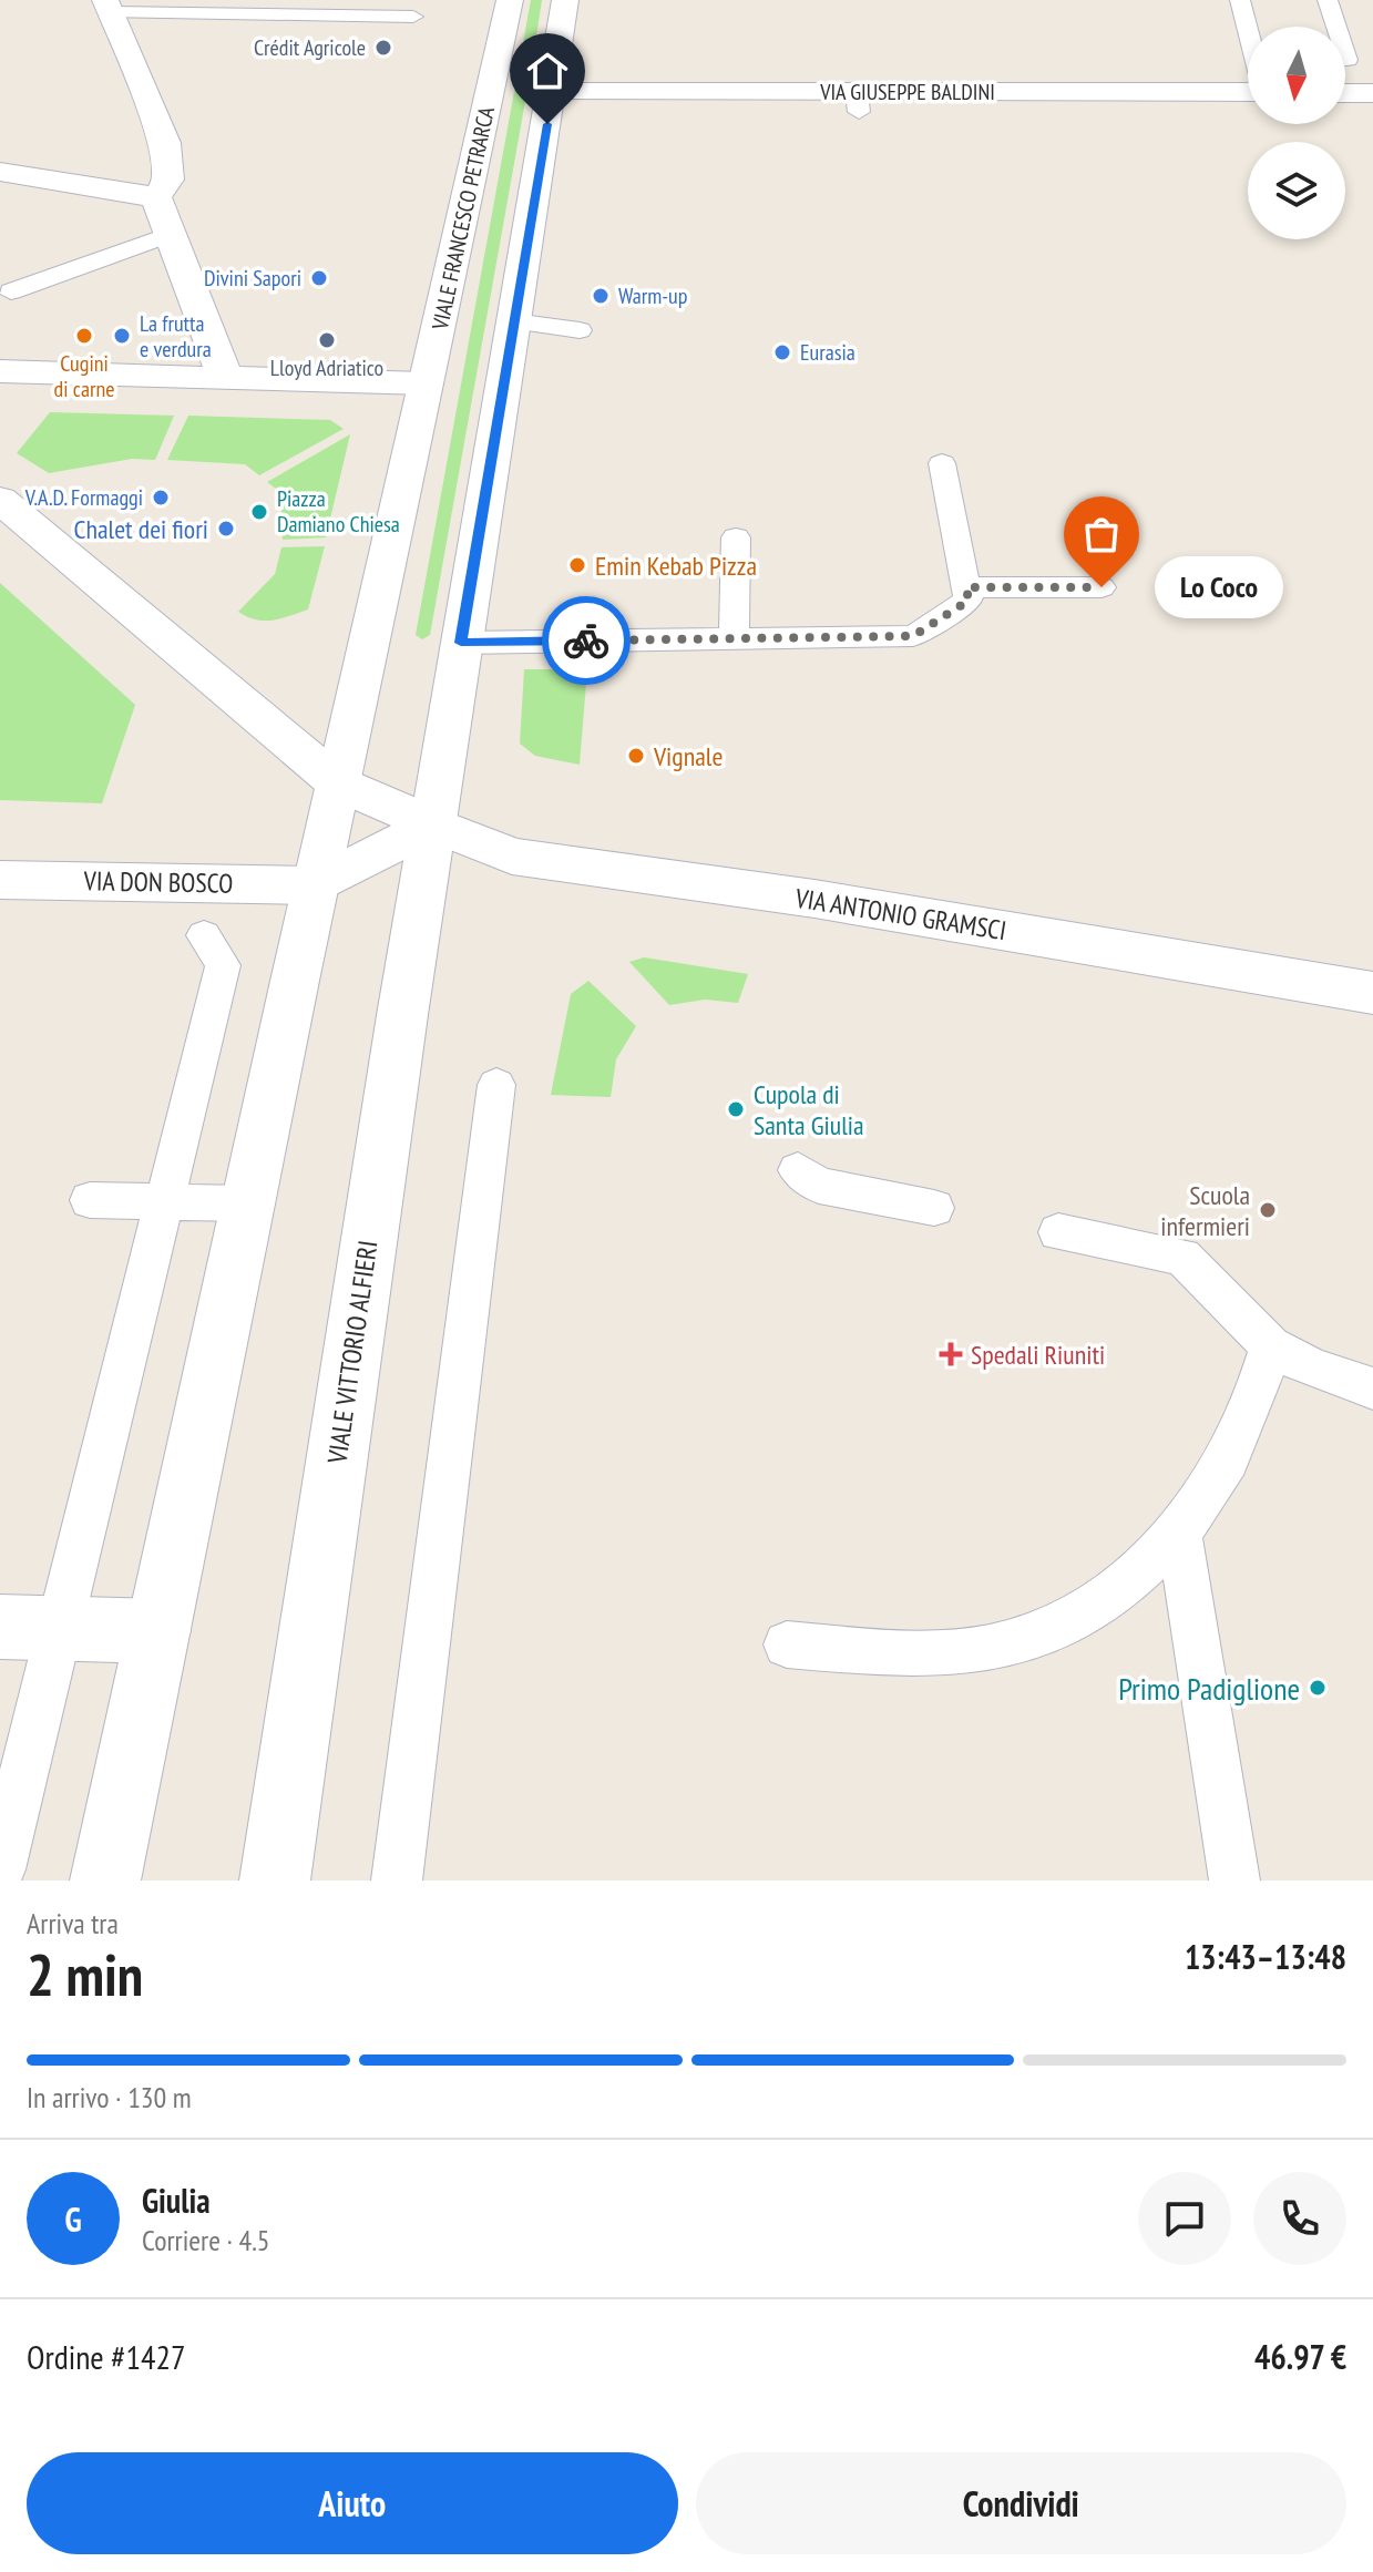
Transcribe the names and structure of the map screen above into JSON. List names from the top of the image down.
{
  "streets": {
    "main road": [
      "VIA GIUSEPPE BALDINI",
      "VIALE FRANCESCO PETRARCA",
      "VIA DON BOSCO",
      "VIA ANTONIO GRAMSCI",
      "VIALE VITTORIO ALFIERI"
    ]
  },
  "crossings": [
    ["VIA ANTONIO GRAMSCI", "VIALE VITTORIO ALFIERI"]
  ],
  "places": {
    "other": [
      "Crédit Agricole",
      "Divini Sapori",
      "Warm-up",
      "Cugini di carne",
      "La frutta e verdura",
      "Lloyd Adriatico",
      "Eurasia",
      "V.A.D. Formaggi",
      "Piazza Damiano Chiesa",
      "Chalet dei fiori",
      "Emin Kebab Pizza",
      "Lo Coco",
      "Vignale",
      "Cupola di Santa Giulia",
      "Scuola infermieri",
      "Primo Padiglione"
    ],
    "health": ["Spedali Riuniti"]
  },
  "north": "bottom",
  "page": {
    "bubble": "Lo Coco",
    "heading": ["2 min", "Arriva tra", "13:43–13:48"],
    "panel": [
      "Giulia",
      "Corriere · 4.5",
      "Ordine #1427",
      "46.97 €"
    ],
    "bar": "In arrivo · 130 m",
    "round": "G",
    "buttons": ["Aiuto", "Condividi"]
  }
}
